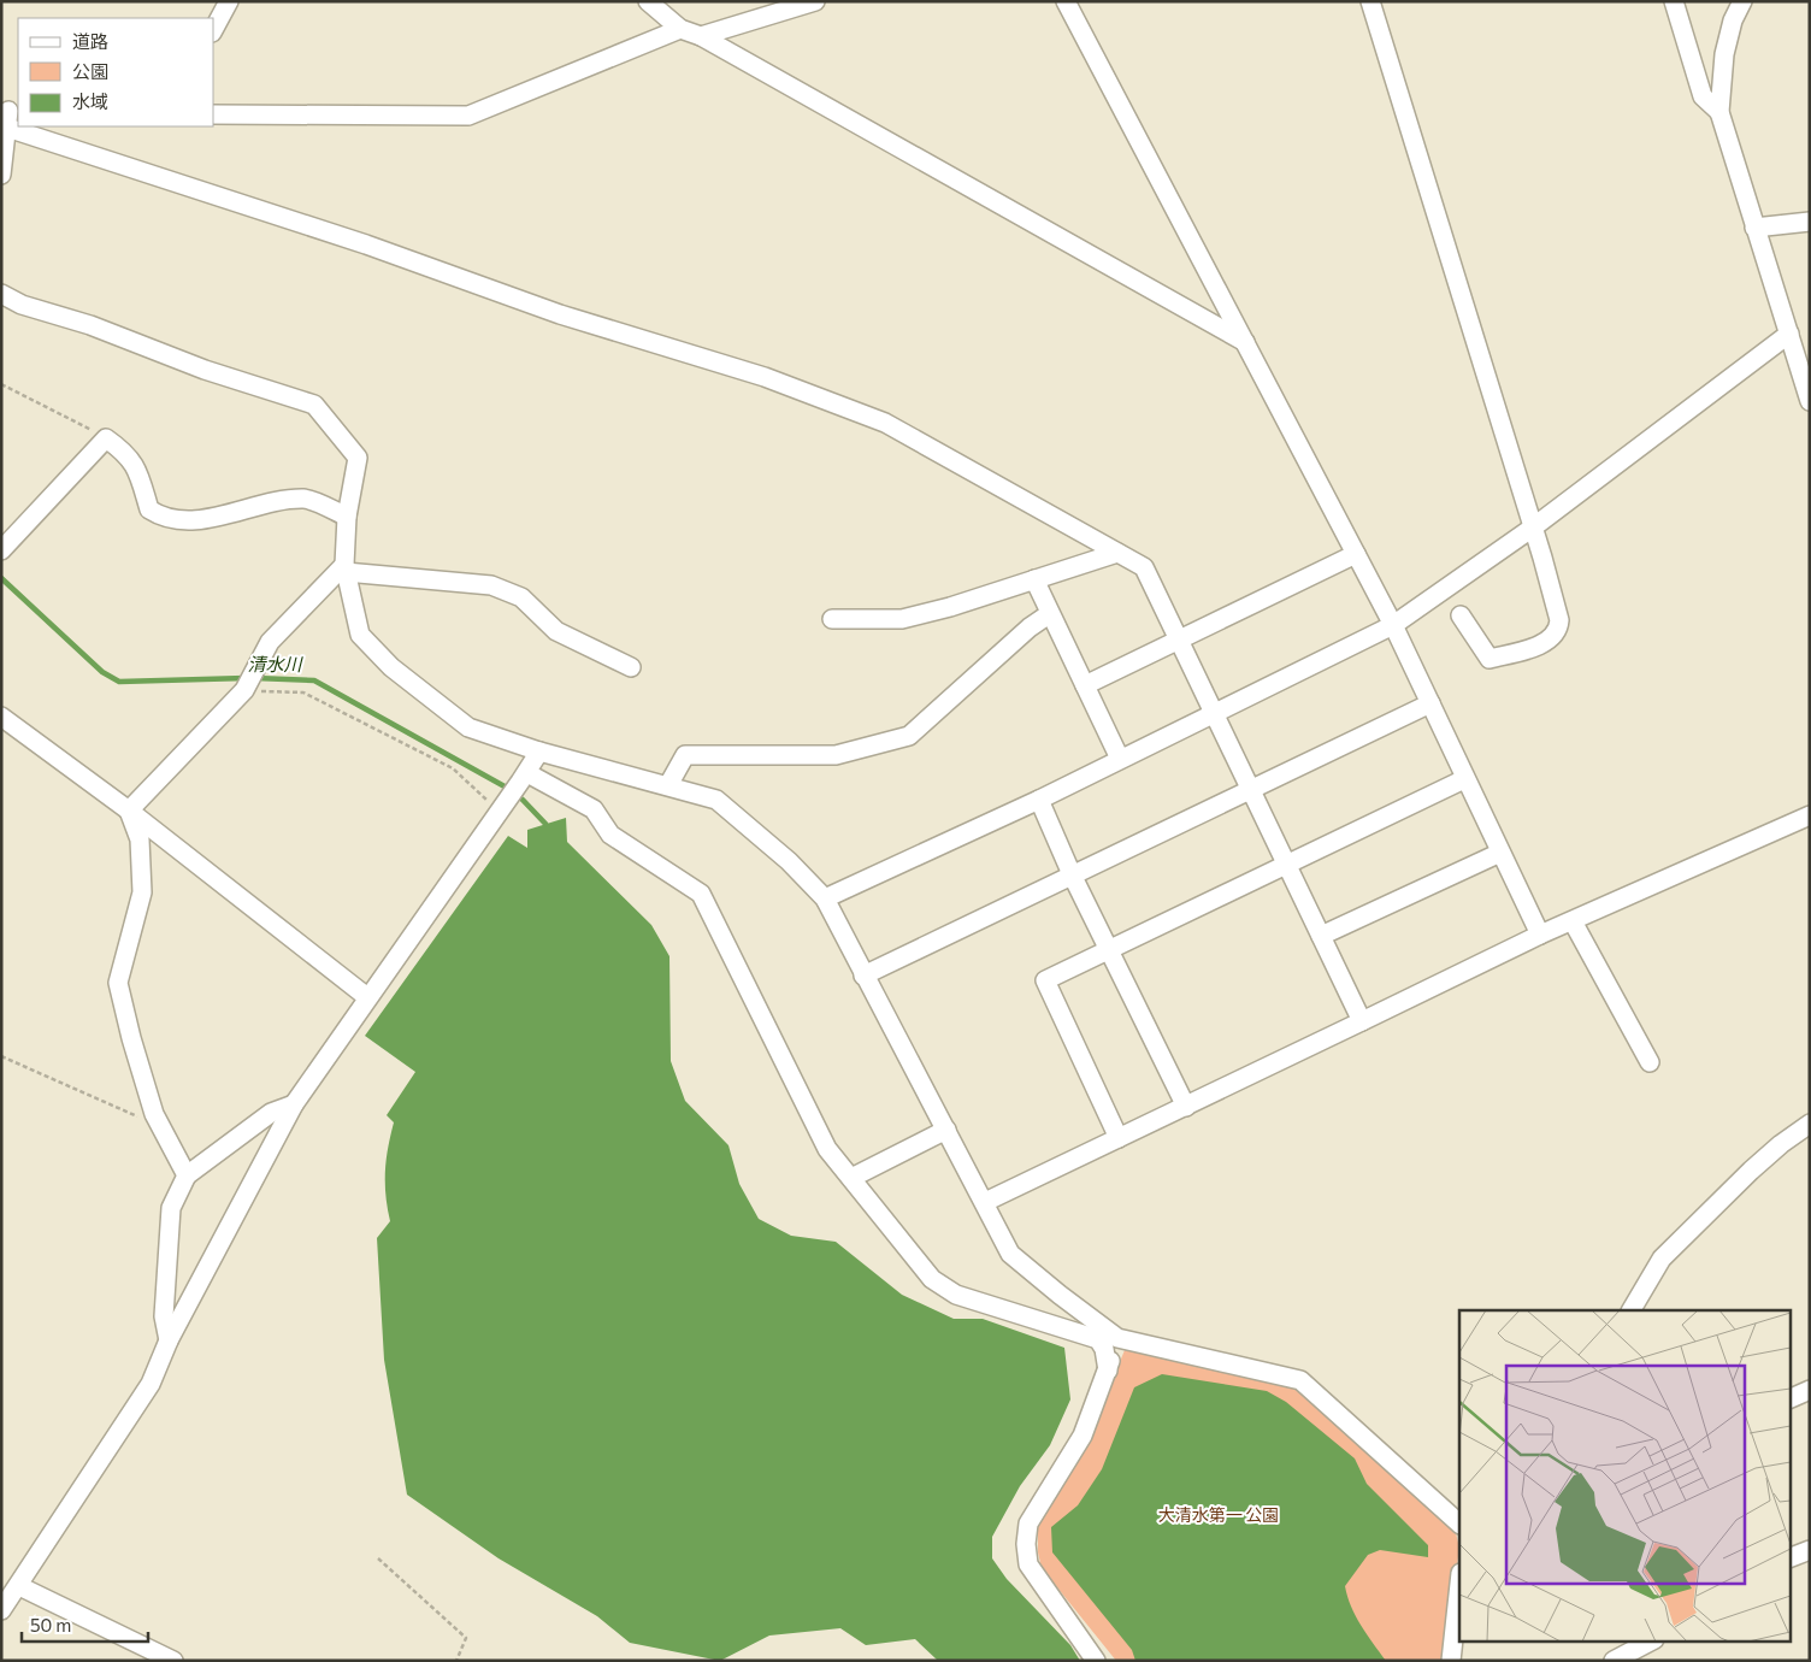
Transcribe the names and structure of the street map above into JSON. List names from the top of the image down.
{
  "water": ["清水川"],
  "parks": ["大清水第一 公園"],
  "legend": ["道路", "公園", "水域"],
  "scale_bar": "50 m"
}
